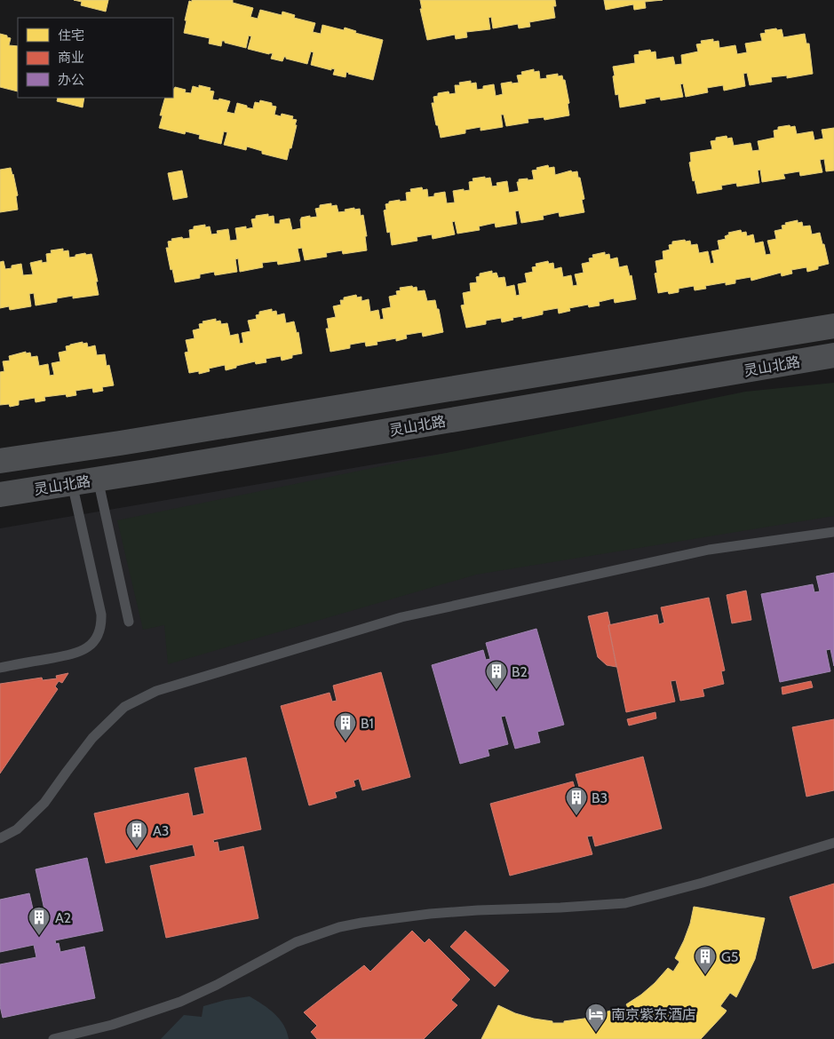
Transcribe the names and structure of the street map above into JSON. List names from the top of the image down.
{
  "streets": {
    "street": ["灵山北路"]
  },
  "places": {
    "building": [
      "B2",
      "B1",
      "B3",
      "A3",
      "A2",
      "G5"
    ],
    "hotel": ["南京紫东酒店"]
  },
  "legend": ["住宅", "商业", "办公"]
}
